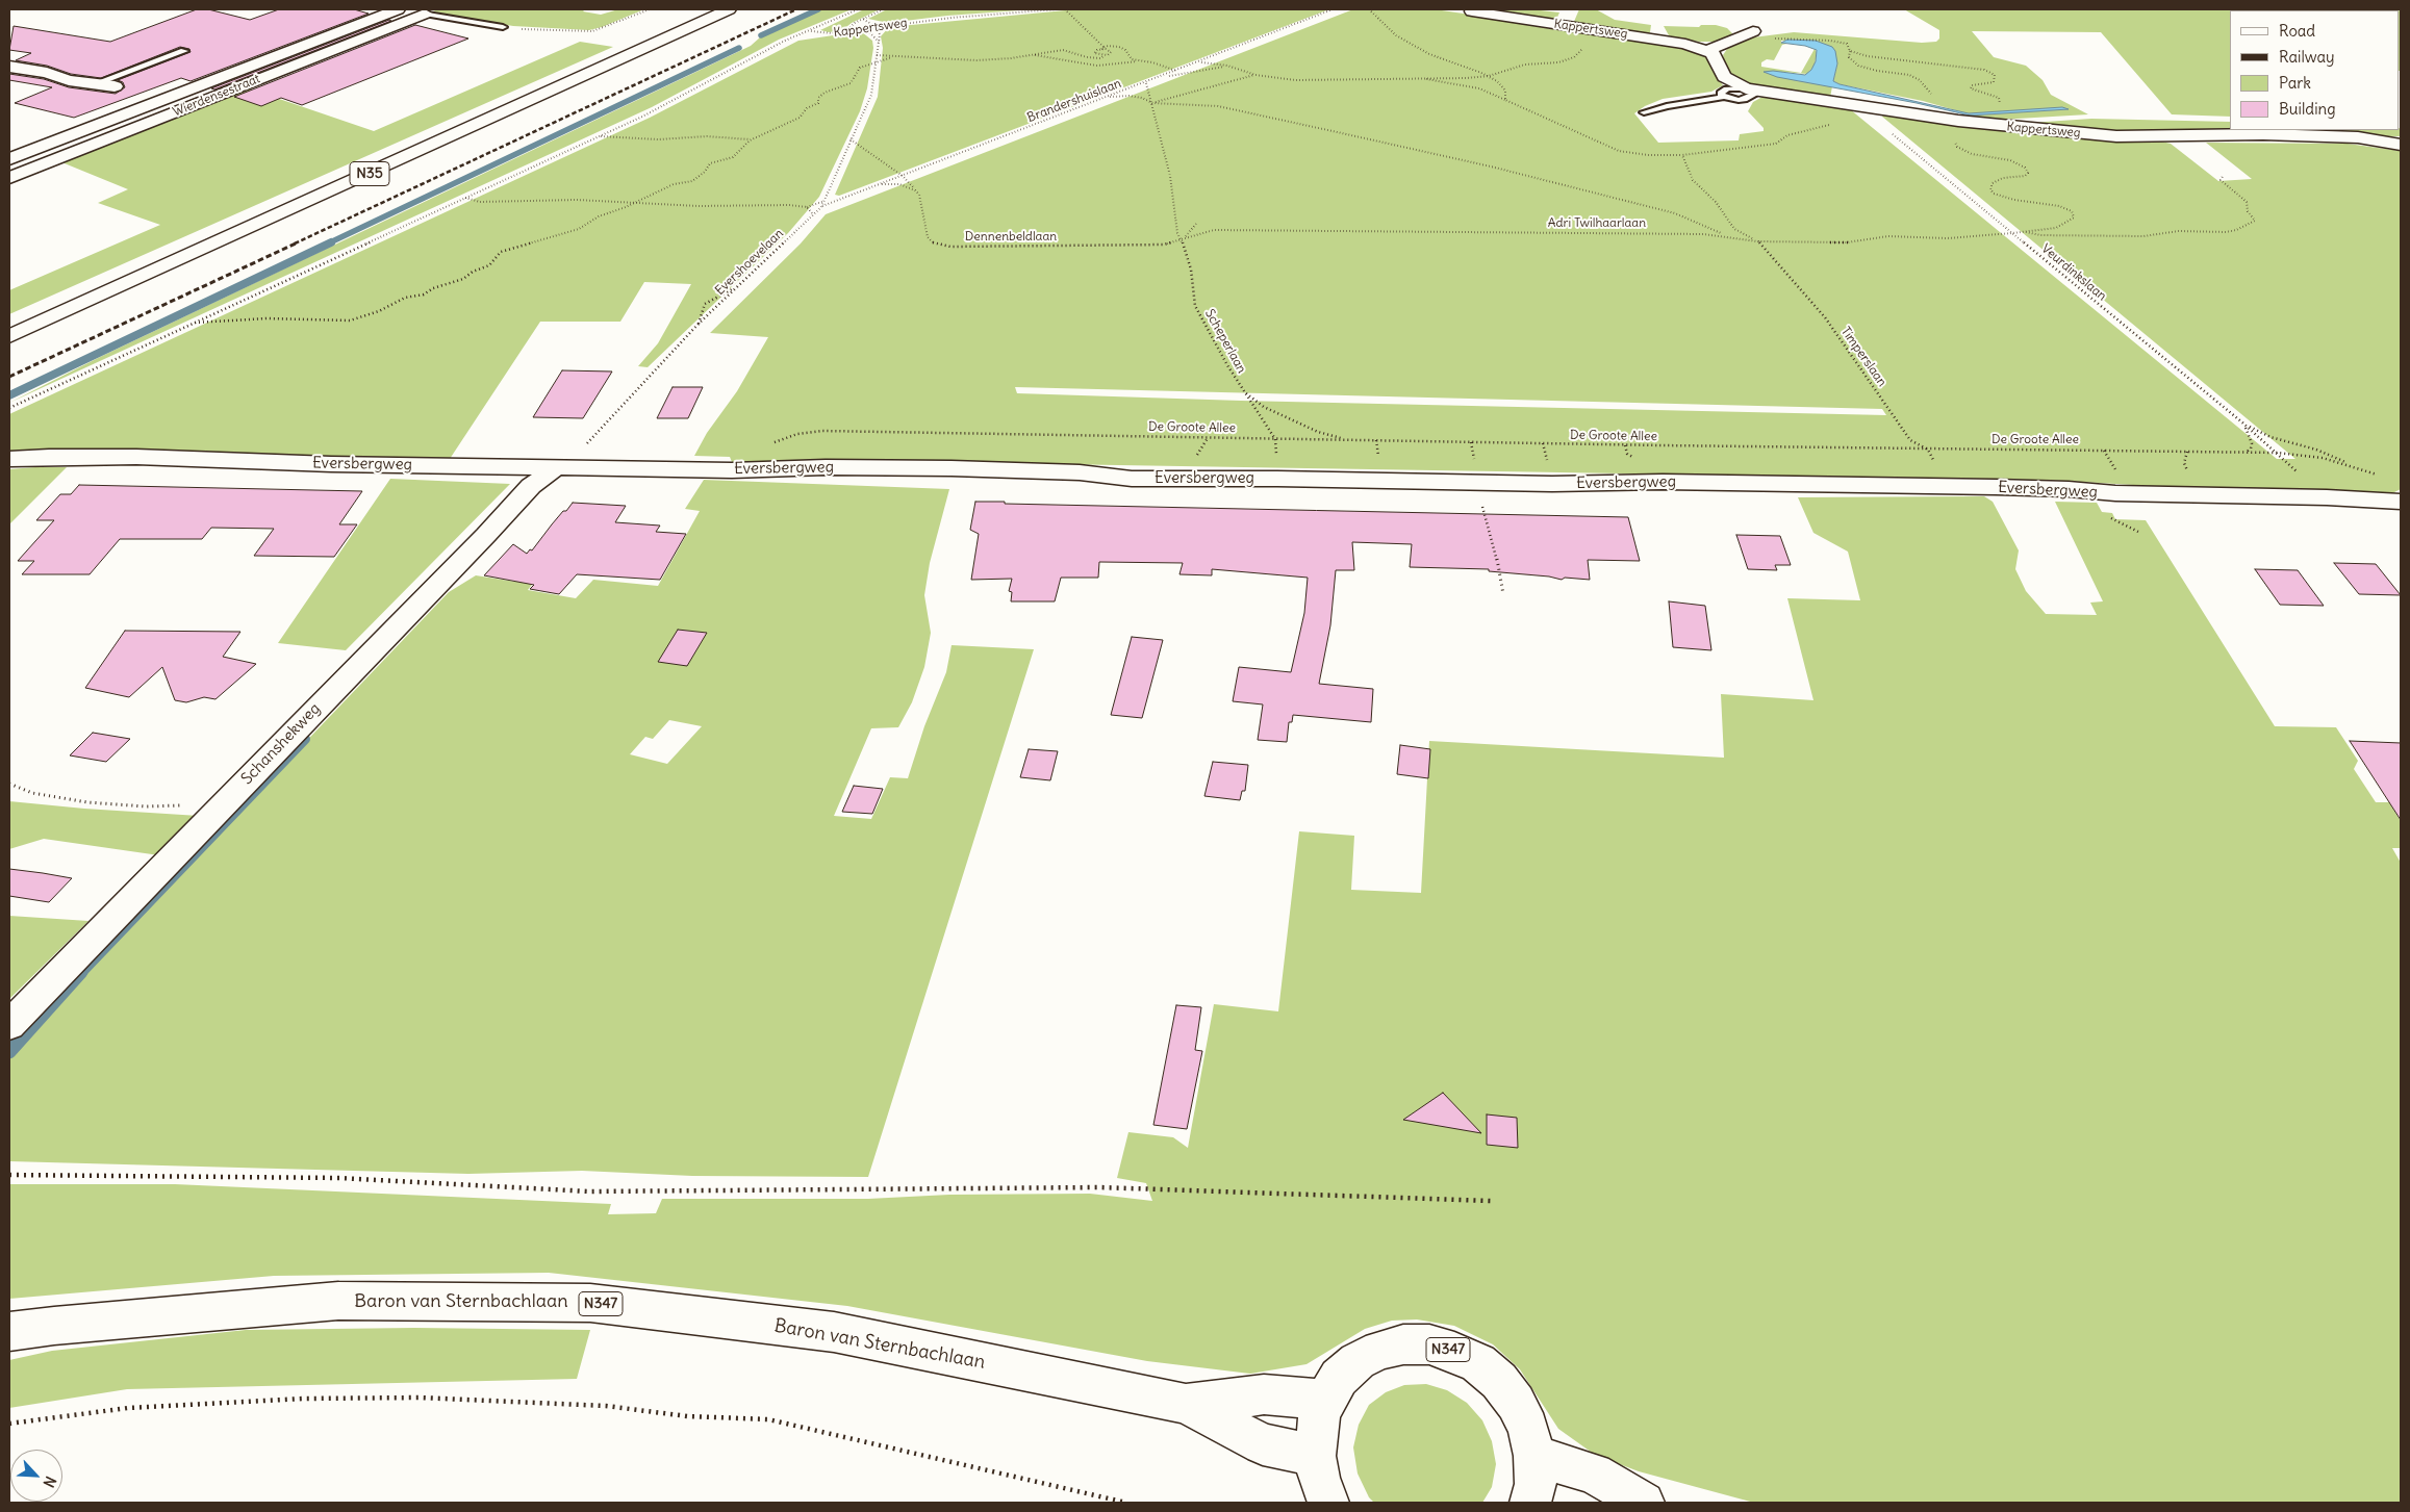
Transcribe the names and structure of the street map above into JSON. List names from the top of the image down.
{
  "streets": {
    "street": [
      "Kappertsweg",
      "Wierdensestraat",
      "N35",
      "Eversbergweg",
      "Schanshekweg",
      "Baron van Sternbachlaan",
      "N347"
    ],
    "path": [
      "Brandershuislaan",
      "Adri Twilhaarlaan",
      "Dennenbeldlaan",
      "Evershoevelaan",
      "Veurdinkslaan",
      "Scheperlaan",
      "Timperslaan",
      "De Groote Allee"
    ]
  },
  "crossings": [
    ["Kappertsweg", "Adri Twilhaarlaan"],
    ["Kappertsweg", "Evershoevelaan"],
    ["Kappertsweg", "Veurdinkslaan"],
    ["Brandershuislaan", "Dennenbeldlaan"],
    ["Brandershuislaan", "Evershoevelaan"],
    ["Brandershuislaan", "Scheperlaan"],
    ["Adri Twilhaarlaan", "Dennenbeldlaan"],
    ["Adri Twilhaarlaan", "Veurdinkslaan"],
    ["Adri Twilhaarlaan", "Scheperlaan"],
    ["Adri Twilhaarlaan", "Timperslaan"],
    ["Dennenbeldlaan", "Evershoevelaan"],
    ["Dennenbeldlaan", "Scheperlaan"],
    ["Evershoevelaan", "Eversbergweg"],
    ["Evershoevelaan", "Schanshekweg"],
    ["Veurdinkslaan", "De Groote Allee"],
    ["Scheperlaan", "De Groote Allee"],
    ["Timperslaan", "De Groote Allee"],
    ["Eversbergweg", "Schanshekweg"],
    ["Baron van Sternbachlaan", "N347"]
  ],
  "legend": [
    "Road",
    "Railway",
    "Park",
    "Building"
  ],
  "north": "bottom right"
}
